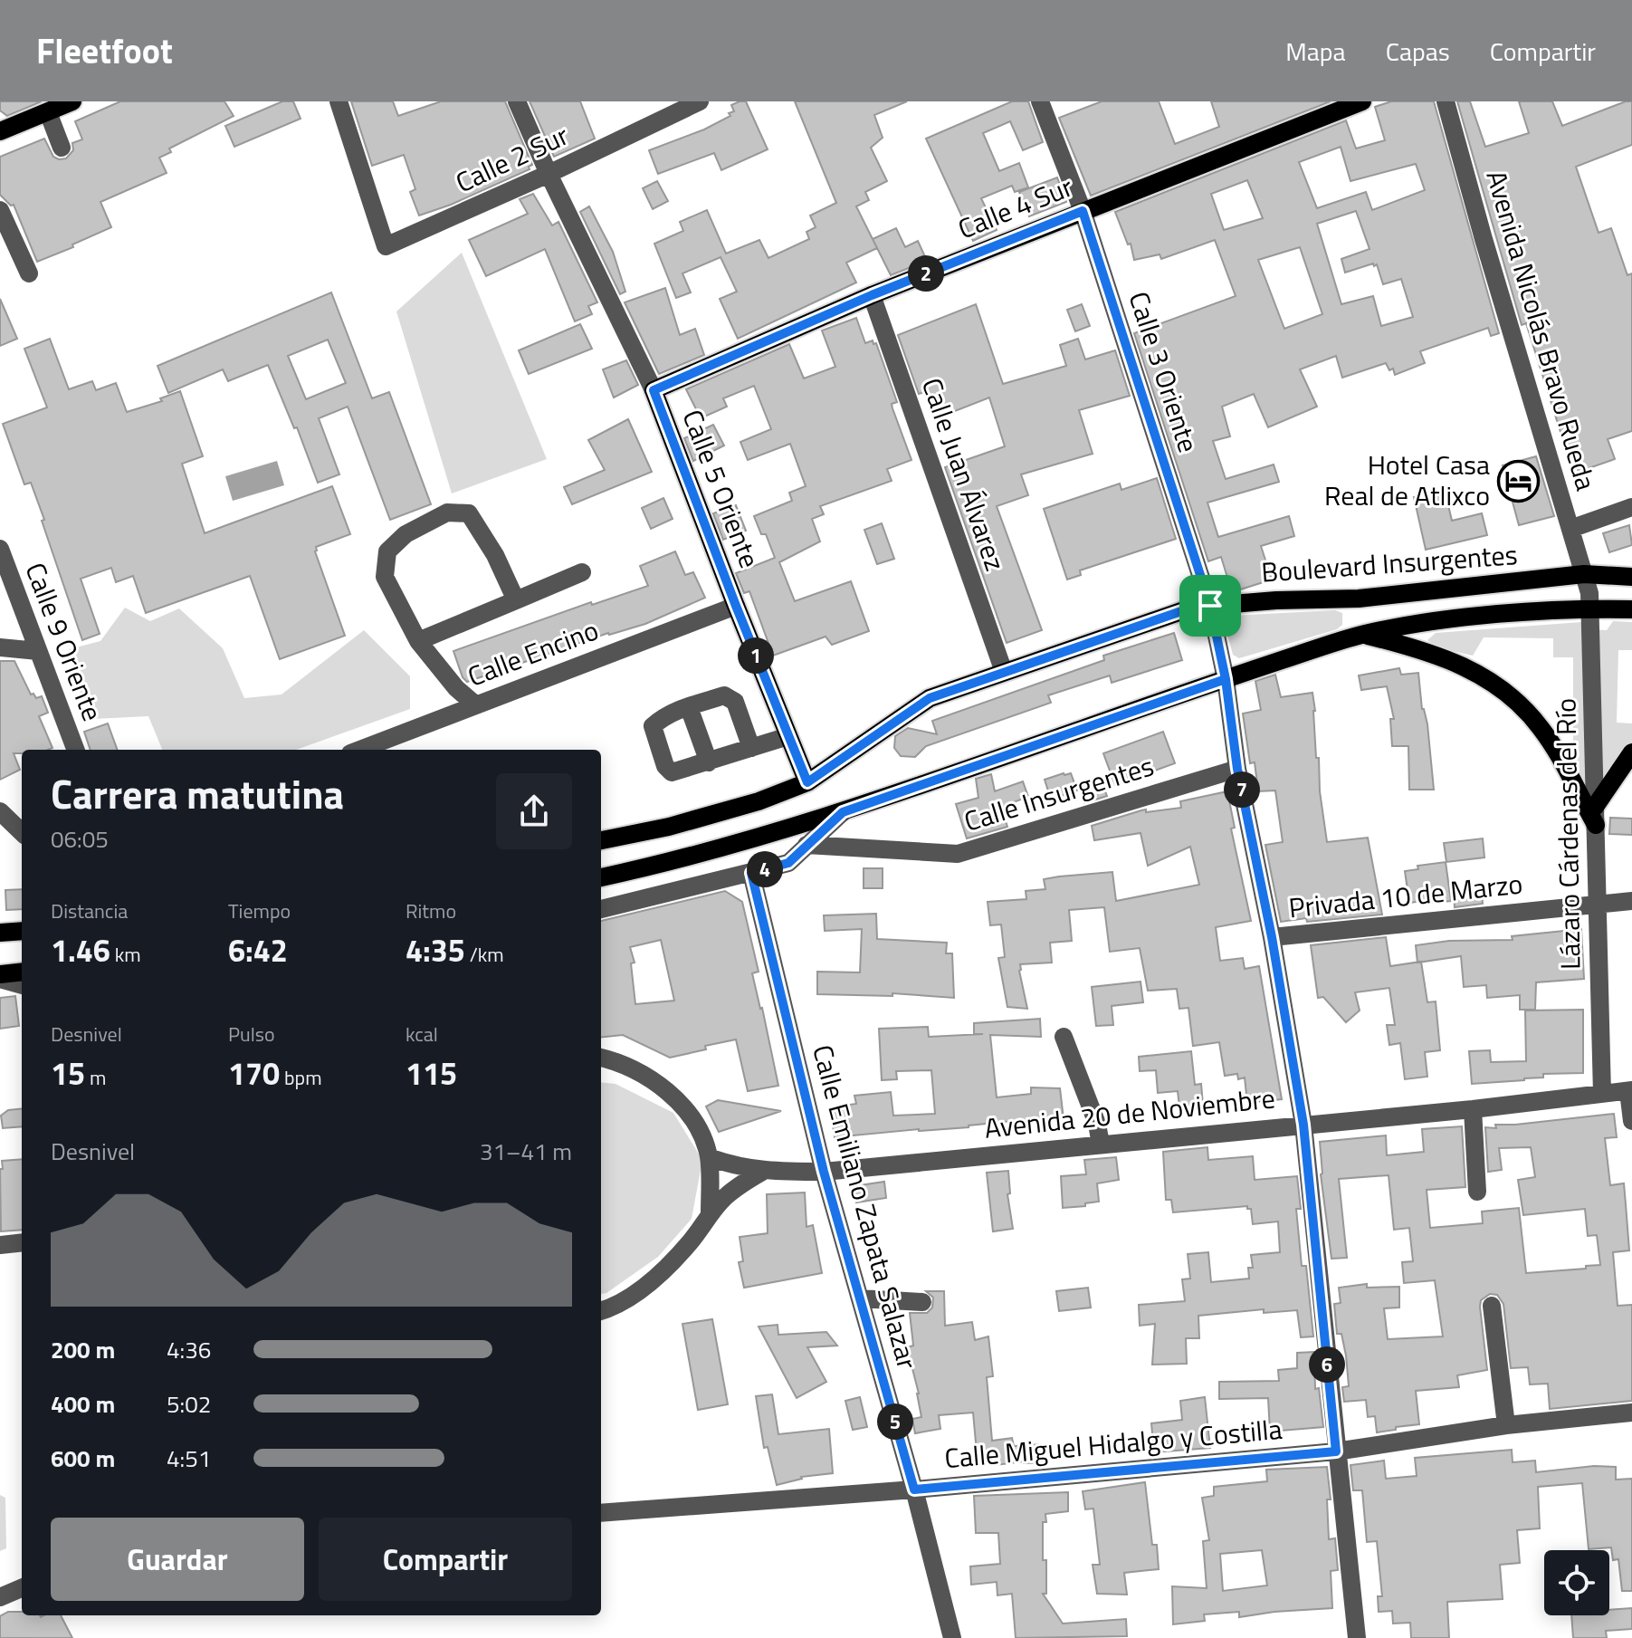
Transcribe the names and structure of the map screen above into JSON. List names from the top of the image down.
{
  "streets": {
    "main road": ["Calle 4 Sur", "Calle 5 Oriente", "Boulevard Insurgentes"],
    "street": [
      "Calle 2 Sur",
      "Avenida Nicolás Bravo Rueda",
      "Calle 3 Oriente",
      "Calle Juan Álvarez",
      "Calle 9 Oriente",
      "Calle Encino",
      "Calle Insurgentes",
      "Lázaro Cárdenas del Río",
      "Privada 10 de Marzo",
      "Avenida 20 de Noviembre",
      "Calle Emiliano Zapata Salazar",
      "Calle Miguel Hidalgo y Costilla"
    ]
  },
  "crossings": [
    ["Calle 2 Sur", "Calle 5 Oriente"],
    ["Calle 4 Sur", "Calle 3 Oriente"],
    ["Calle 4 Sur", "Calle Juan Álvarez"],
    ["Calle 4 Sur", "Calle 5 Oriente"],
    ["Avenida Nicolás Bravo Rueda", "Boulevard Insurgentes"],
    ["Avenida Nicolás Bravo Rueda", "Lázaro Cárdenas del Río"],
    ["Calle 3 Oriente", "Boulevard Insurgentes"],
    ["Calle 3 Oriente", "Calle Insurgentes"],
    ["Calle 3 Oriente", "Privada 10 de Marzo"],
    ["Calle 3 Oriente", "Avenida 20 de Noviembre"],
    ["Calle 3 Oriente", "Calle Miguel Hidalgo y Costilla"],
    ["Calle Juan Álvarez", "Boulevard Insurgentes"],
    ["Calle 5 Oriente", "Boulevard Insurgentes"],
    ["Calle 5 Oriente", "Calle Encino"],
    ["Boulevard Insurgentes", "Lázaro Cárdenas del Río"],
    ["Lázaro Cárdenas del Río", "Privada 10 de Marzo"],
    ["Lázaro Cárdenas del Río", "Avenida 20 de Noviembre"],
    ["Avenida 20 de Noviembre", "Calle Emiliano Zapata Salazar"],
    ["Calle Emiliano Zapata Salazar", "Calle Miguel Hidalgo y Costilla"]
  ],
  "places": {
    "hotel": ["Hotel Casa Real de Atlixco"]
  },
  "page": {
    "header": "Fleetfoot",
    "nav": ["Mapa", "Capas", "Compartir"],
    "pins": [
      "2",
      "1",
      "7",
      "4",
      "6",
      "5"
    ],
    "heading": ["Carrera matutina", "06:05"],
    "stats": [
      ["Distancia", "1.46 km"],
      ["Tiempo", "6:42"],
      ["Ritmo", "4:35 /km"],
      ["Desnivel", "15 m"],
      ["Pulso", "170 bpm"],
      ["kcal", "115"]
    ],
    "chart": ["Desnivel", "31–41 m"],
    "list": [
      {
        "name": "200 m",
        "note": "4:36"
      },
      {
        "name": "400 m",
        "note": "5:02"
      },
      {
        "name": "600 m",
        "note": "4:51"
      }
    ],
    "buttons": ["Guardar", "Compartir"]
  }
}
